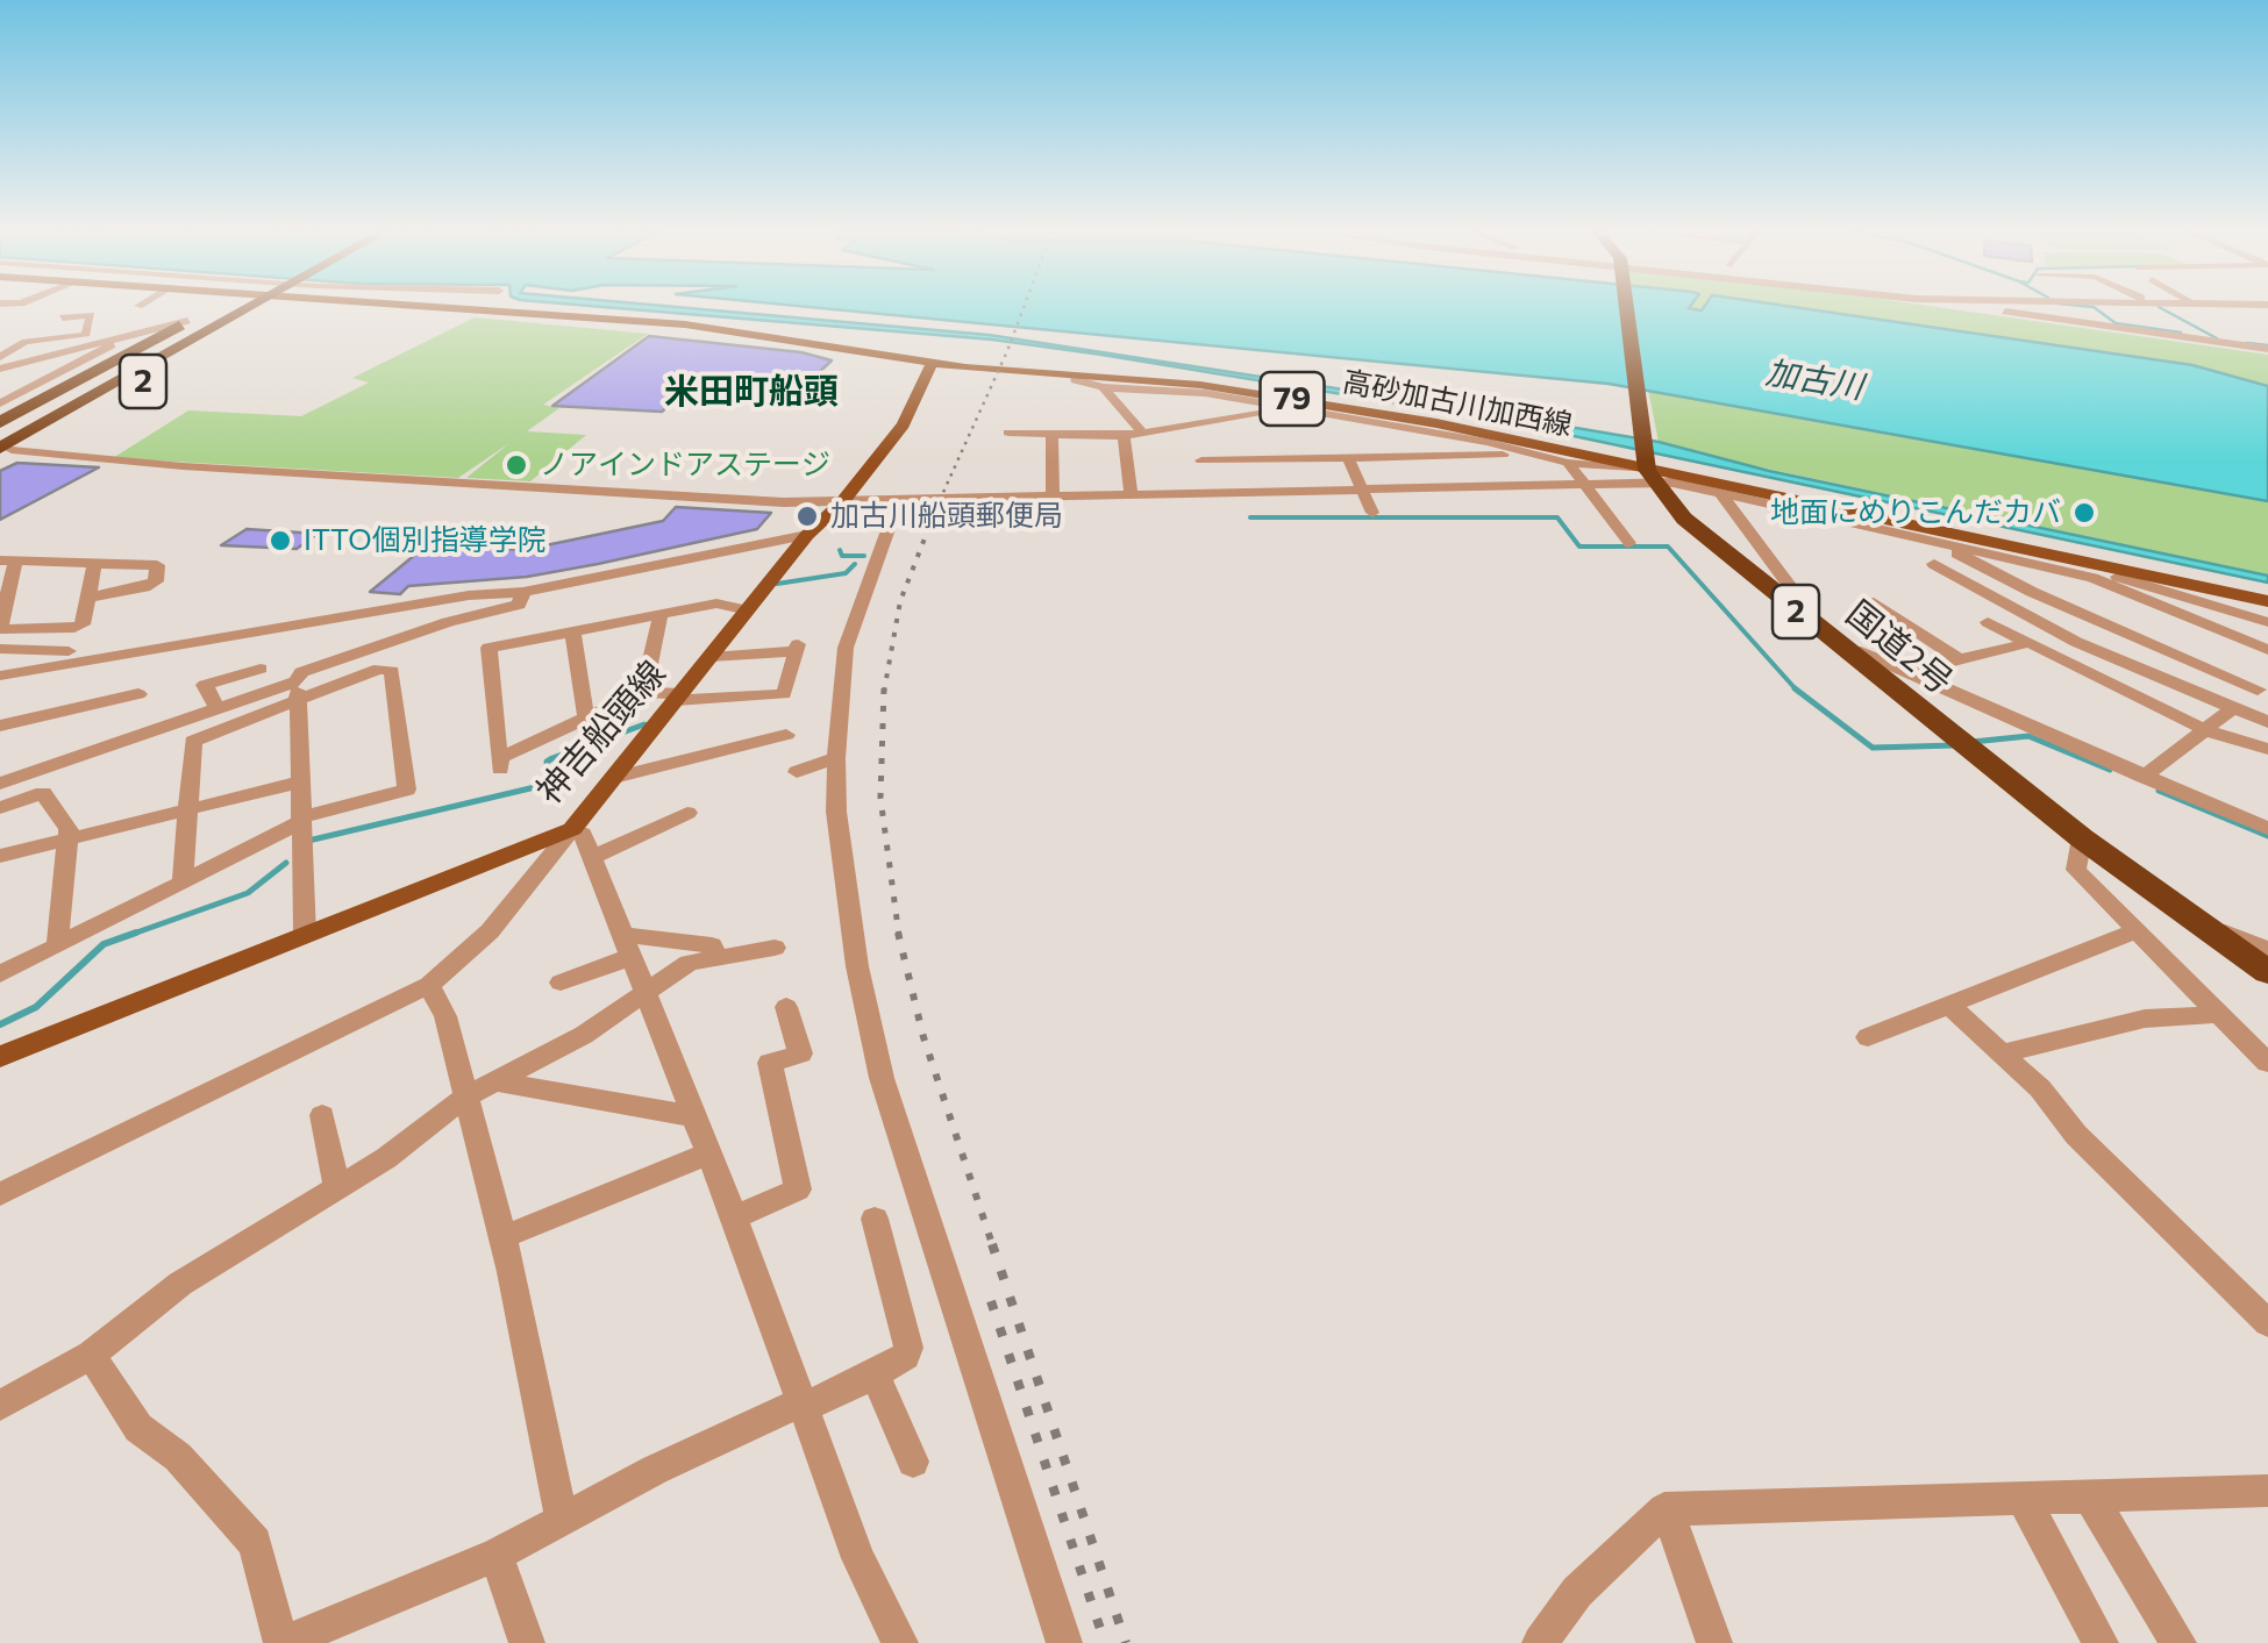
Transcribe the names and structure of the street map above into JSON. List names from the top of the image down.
{
  "streets": {
    "highway": ["2", "国道2号"],
    "main road": ["79", "高砂加古川加西線", "神吉船頭線"]
  },
  "crossings": [
    ["高砂加古川加西線", "国道2号"],
    ["高砂加古川加西線", "神吉船頭線"]
  ],
  "districts": ["米田町船頭"],
  "water": ["加古川"],
  "places": [
    "ノアインドアステージ",
    "地面にめりこんだカバ",
    "加古川船頭郵便局",
    "ITTO個別指導学院"
  ]
}
